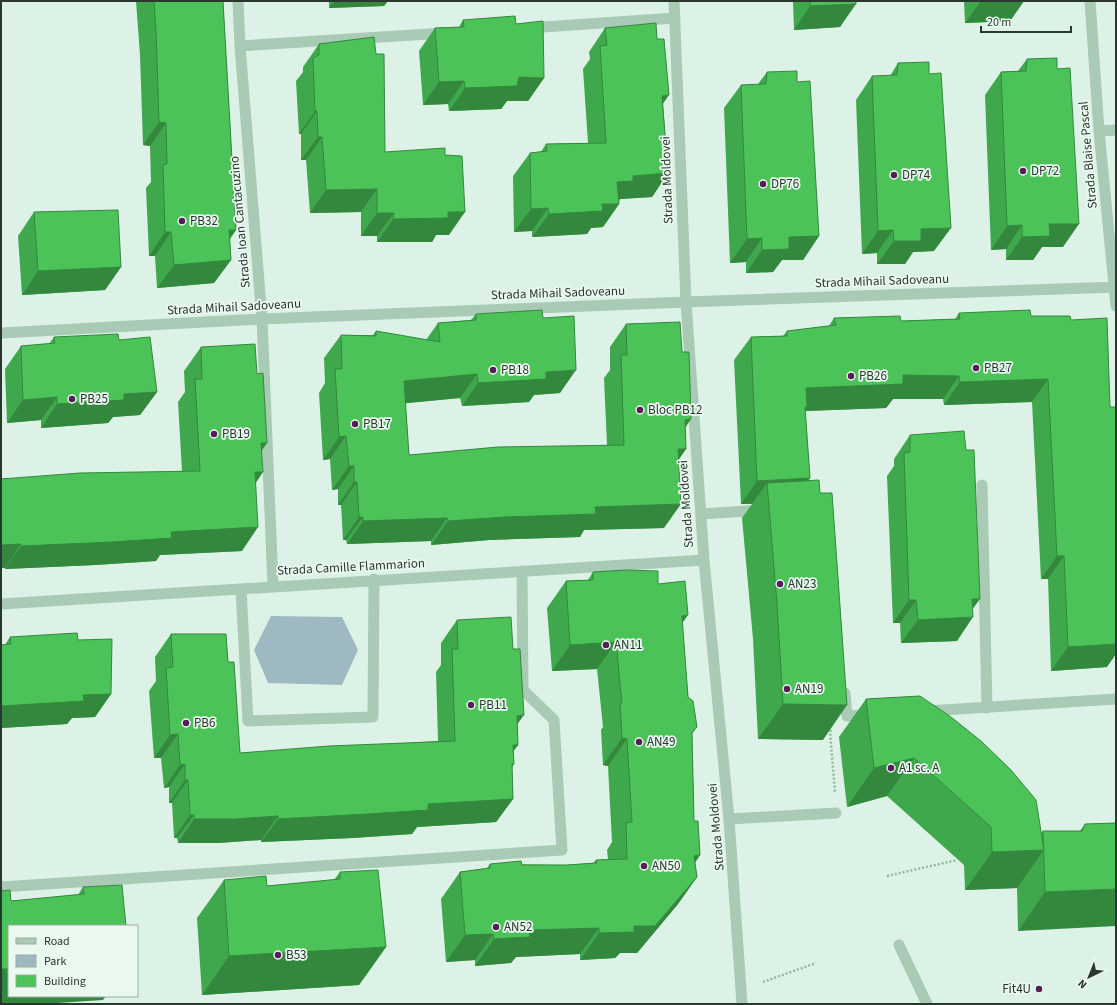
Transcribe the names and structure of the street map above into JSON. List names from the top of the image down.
{
  "streets": {
    "street": [
      "Strada Blaise Pascal",
      "Strada Moldovei",
      "Strada Ioan Cantacuzino",
      "Strada Mihail Sadoveanu",
      "Strada Camille Flammarion"
    ]
  },
  "crossings": [
    ["Strada Blaise Pascal", "Strada Mihail Sadoveanu"],
    ["Strada Moldovei", "Strada Mihail Sadoveanu"],
    ["Strada Moldovei", "Strada Camille Flammarion"],
    ["Strada Ioan Cantacuzino", "Strada Mihail Sadoveanu"],
    ["Strada Ioan Cantacuzino", "Strada Camille Flammarion"]
  ],
  "places": [
    "DP72",
    "DP74",
    "DP76",
    "PB32",
    "PB27",
    "PB18",
    "PB26",
    "PB25",
    "Bloc PB12",
    "PB17",
    "PB19",
    "AN23",
    "AN11",
    "AN19",
    "PB11",
    "PB6",
    "AN49",
    "A1 sc. A",
    "AN50",
    "AN52",
    "B53",
    "Fit4U"
  ],
  "legend": ["Road", "Park", "Building"],
  "scale_bar": "20 m",
  "north": "bottom left"
}
